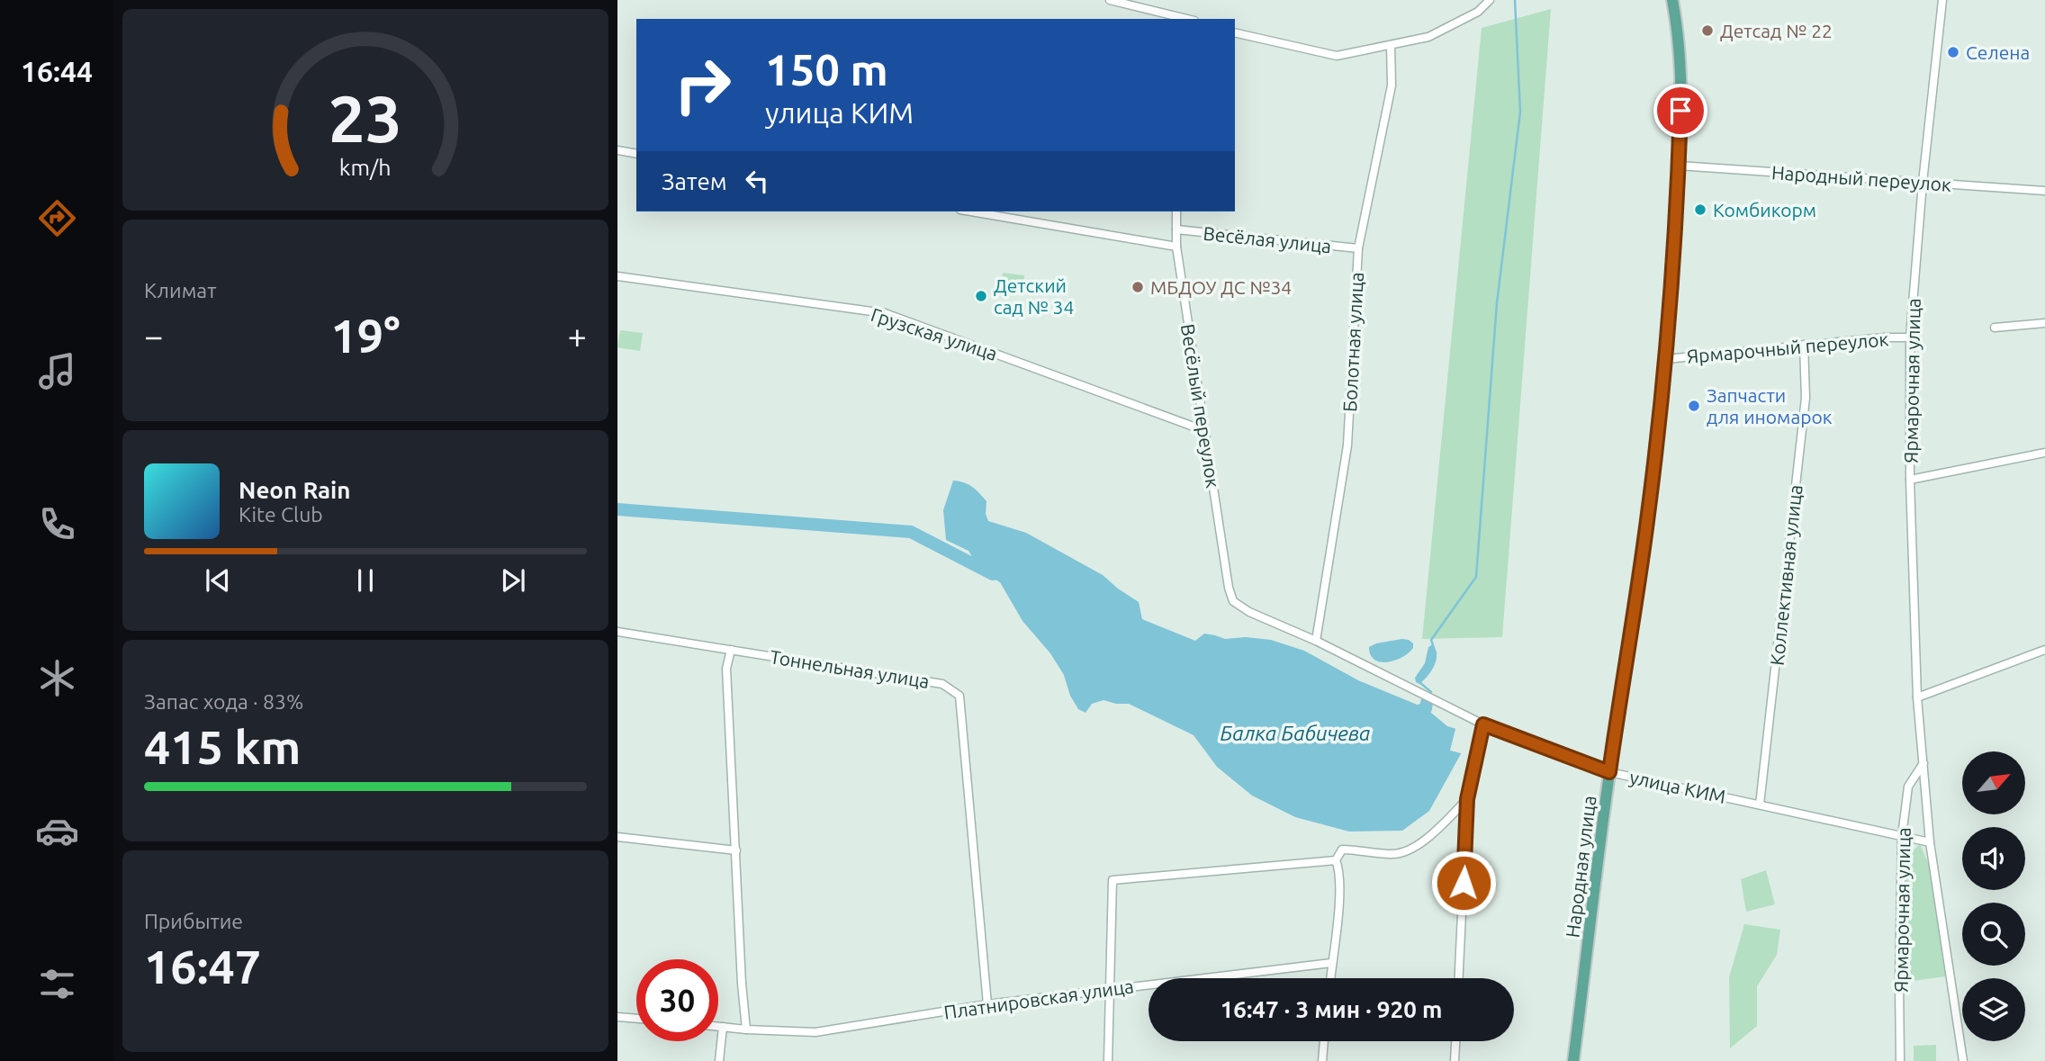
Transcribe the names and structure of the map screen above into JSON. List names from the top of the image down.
{
  "streets": {
    "main road": ["Народная улица"],
    "street": [
      "Народный переулок",
      "Весёлая улица",
      "Грузская улица",
      "Болотная улица",
      "Ярмарочный переулок",
      "Ярмарочная улица",
      "Весёлый переулок",
      "Коллективная улица",
      "Тоннельная улица",
      "улица КИМ",
      "Платнировская улица"
    ]
  },
  "crossings": [
    ["Народный переулок", "Ярмарочная улица"],
    ["Народный переулок", "Народная улица"],
    ["Весёлая улица", "Болотная улица"],
    ["Весёлая улица", "Весёлый переулок"],
    ["Грузская улица", "Весёлый переулок"],
    ["Болотная улица", "улица КИМ"],
    ["Ярмарочный переулок", "Ярмарочная улица"],
    ["Ярмарочный переулок", "Коллективная улица"],
    ["Ярмарочный переулок", "Народная улица"],
    ["Ярмарочная улица", "улица КИМ"],
    ["Весёлый переулок", "улица КИМ"],
    ["Коллективная улица", "улица КИМ"],
    ["Тоннельная улица", "Платнировская улица"],
    ["улица КИМ", "Народная улица"]
  ],
  "water": ["Балка Бабичева"],
  "places": [
    "Детсад № 22",
    "Селена",
    "Комбикорм",
    "МБДОУ ДС №34",
    "Детский сад № 34",
    "Запчасти для иномарок"
  ],
  "north": "top right",
  "page": {
    "tabs": "16:44",
    "turn": ["150 m", "улица КИМ"],
    "then": "Затем",
    "tile": [
      "Климат",
      ["Запас хода · 83%", "415 km"],
      ["Прибытие", "16:47"]
    ],
    "heat": ["−", "19°", "+"],
    "song": ["Neon Rain", "Kite Club"],
    "limit": "30",
    "trip": "16:47 · 3 мин · 920 m",
    "gauge": ["23", "km/h"]
  }
}
